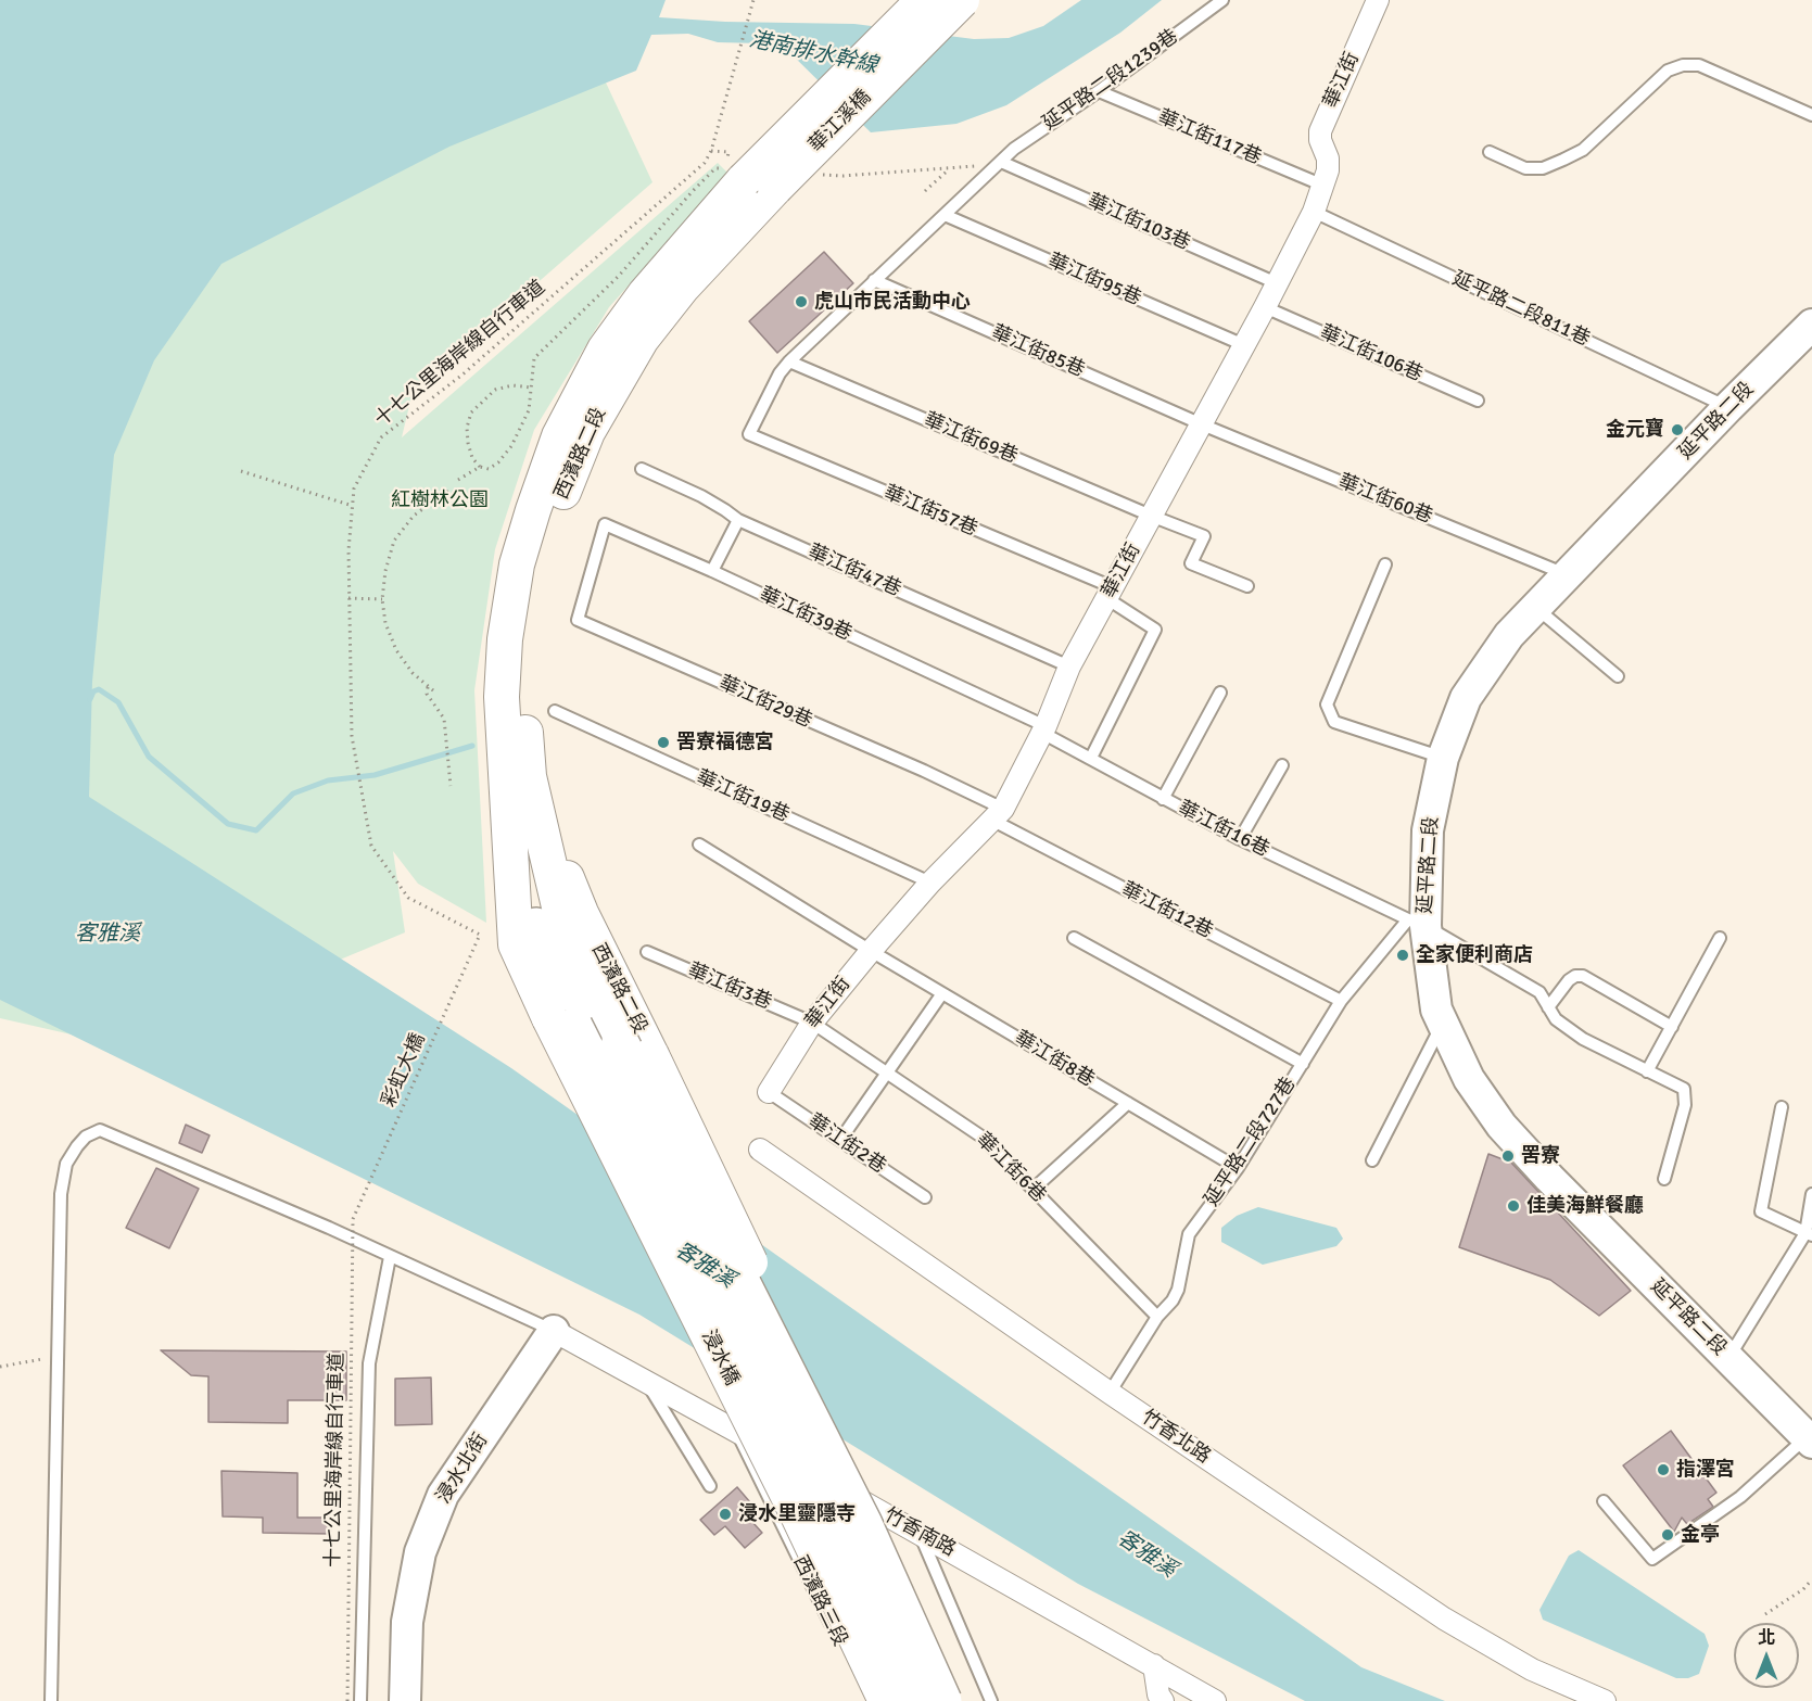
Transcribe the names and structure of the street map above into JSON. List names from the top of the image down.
{
  "streets": {
    "highway": ["浸水橋"],
    "main road": ["華江溪橋", "西濱路二段"],
    "street": [
      "華江街",
      "延平路二段",
      "竹香北路",
      "浸水北街",
      "竹香南路"
    ],
    "lane": [
      "延平路二段1239巷",
      "華江街117巷",
      "華江街103巷",
      "華江街95巷",
      "延平路二段811巷",
      "華江街85巷",
      "華江街106巷",
      "華江街69巷",
      "華江街60巷",
      "華江街57巷",
      "華江街47巷",
      "華江街39巷",
      "華江街29巷",
      "華江街19巷",
      "華江街16巷",
      "華江街12巷",
      "華江街3巷",
      "華江街8巷",
      "延平路二段727巷",
      "華江街2巷",
      "華江街6巷",
      "西濱路三段"
    ],
    "path": ["十七公里海岸線自行車道", "彩虹大橋"]
  },
  "crossings": [
    ["延平路二段1239巷", "華江街117巷"],
    ["延平路二段1239巷", "華江街103巷"],
    ["延平路二段1239巷", "華江街95巷"],
    ["延平路二段1239巷", "華江街85巷"],
    ["延平路二段1239巷", "華江街69巷"],
    ["延平路二段1239巷", "華江街57巷"],
    ["華江街", "華江街117巷"],
    ["華江街", "華江街103巷"],
    ["華江街", "華江街95巷"],
    ["華江街", "延平路二段811巷"],
    ["華江街", "華江街85巷"],
    ["華江街", "華江街106巷"],
    ["華江街", "華江街69巷"],
    ["華江街", "華江街60巷"],
    ["華江街", "華江街57巷"],
    ["華江街", "華江街47巷"],
    ["華江街", "華江街39巷"],
    ["華江街", "華江街29巷"],
    ["華江街", "華江街19巷"],
    ["華江街", "華江街16巷"],
    ["華江街", "華江街12巷"],
    ["華江街", "華江街3巷"],
    ["華江街", "華江街8巷"],
    ["華江街", "華江街2巷"],
    ["華江街", "華江街6巷"],
    ["華江溪橋", "西濱路二段"],
    ["延平路二段811巷", "延平路二段"],
    ["華江街85巷", "華江街60巷"],
    ["十七公里海岸線自行車道", "彩虹大橋"],
    ["延平路二段", "華江街60巷"],
    ["延平路二段", "華江街16巷"],
    ["延平路二段", "延平路二段727巷"],
    ["西濱路二段", "浸水橋"],
    ["華江街57巷", "華江街16巷"],
    ["華江街39巷", "華江街29巷"],
    ["華江街39巷", "華江街16巷"],
    ["華江街29巷", "華江街12巷"],
    ["華江街16巷", "延平路二段727巷"],
    ["華江街12巷", "延平路二段727巷"],
    ["華江街3巷", "華江街6巷"],
    ["華江街8巷", "延平路二段727巷"],
    ["延平路二段727巷", "華江街6巷"],
    ["延平路二段727巷", "竹香北路"],
    ["浸水北街", "竹香南路"],
    ["竹香南路", "西濱路三段"]
  ],
  "water": ["港南排水幹線", "客雅溪"],
  "parks": ["紅樹林公園"],
  "places": [
    "虎山市民活動中心",
    "金元寶",
    "罟寮福德宮",
    "全家便利商店",
    "罟寮",
    "佳美海鮮餐廳",
    "指澤宮",
    "浸水里靈隱寺",
    "金亭"
  ],
  "north": "top"
}
